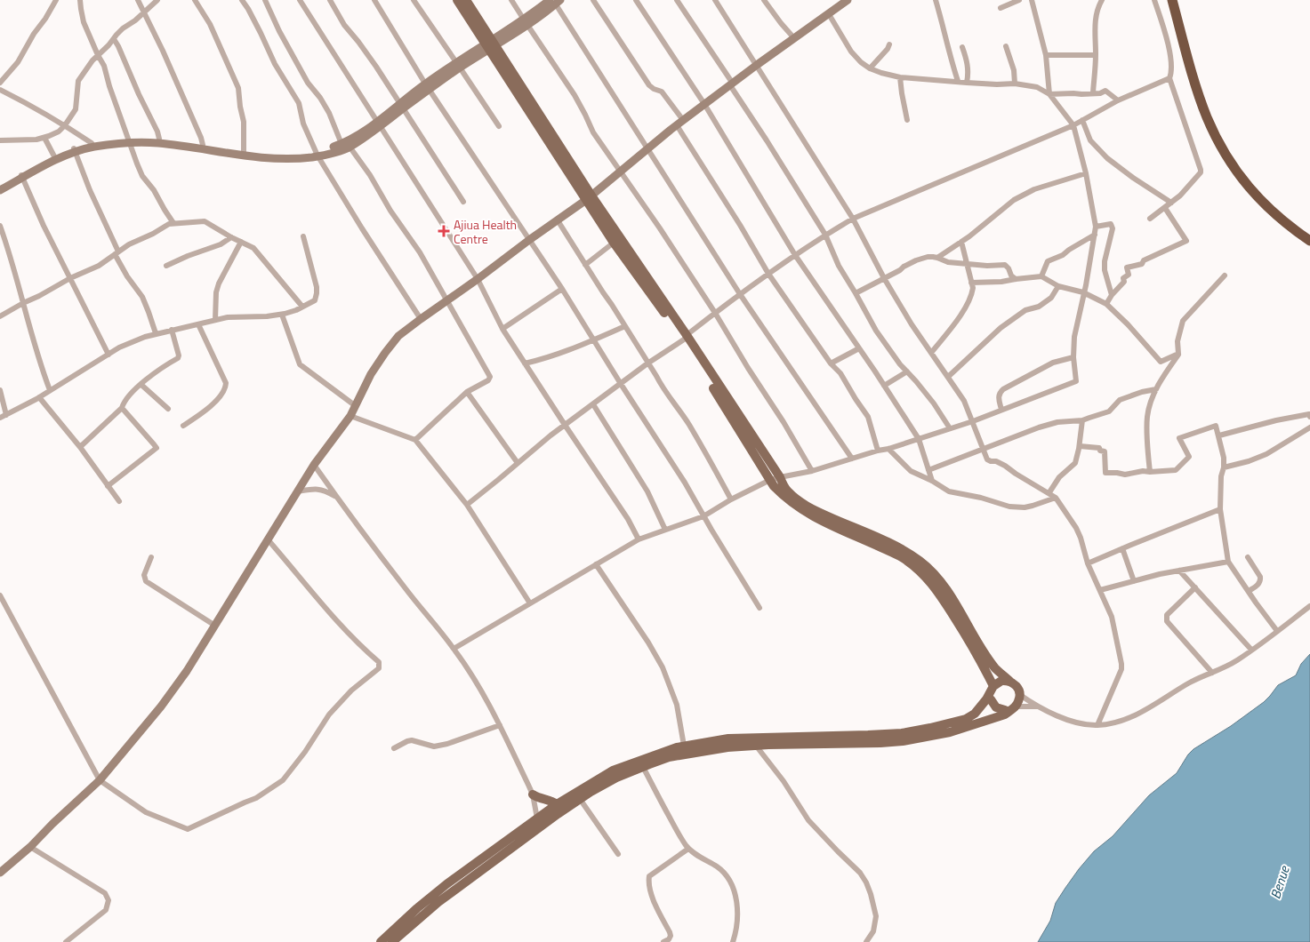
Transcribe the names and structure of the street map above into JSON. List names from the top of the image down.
{
  "water": ["Benue"],
  "places": {
    "health": ["Ajiua Health Centre"]
  }
}
